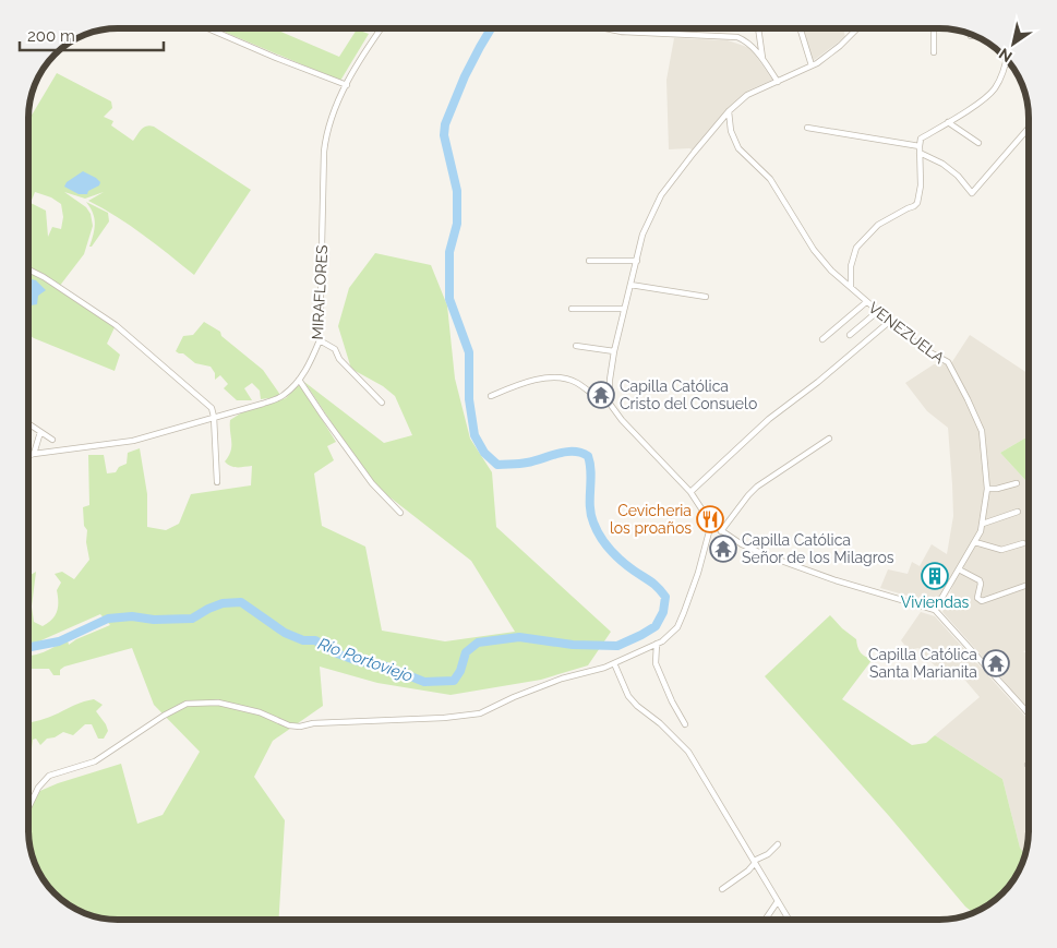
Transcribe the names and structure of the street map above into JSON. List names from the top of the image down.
{
  "streets": {
    "street": ["MIRAFLORES", "VENEZUELA"]
  },
  "water": ["Río Portoviejo"],
  "places": {
    "temple": ["Capilla Católica Cristo del Consuelo", "Capilla Católica Señor de los Milagros", "Capilla Católica Santa Marianita"],
    "restaurant": ["Cevicheria los proaños"],
    "building": ["Viviendas"]
  },
  "scale_bar": "200 m",
  "north": "bottom left"
}
